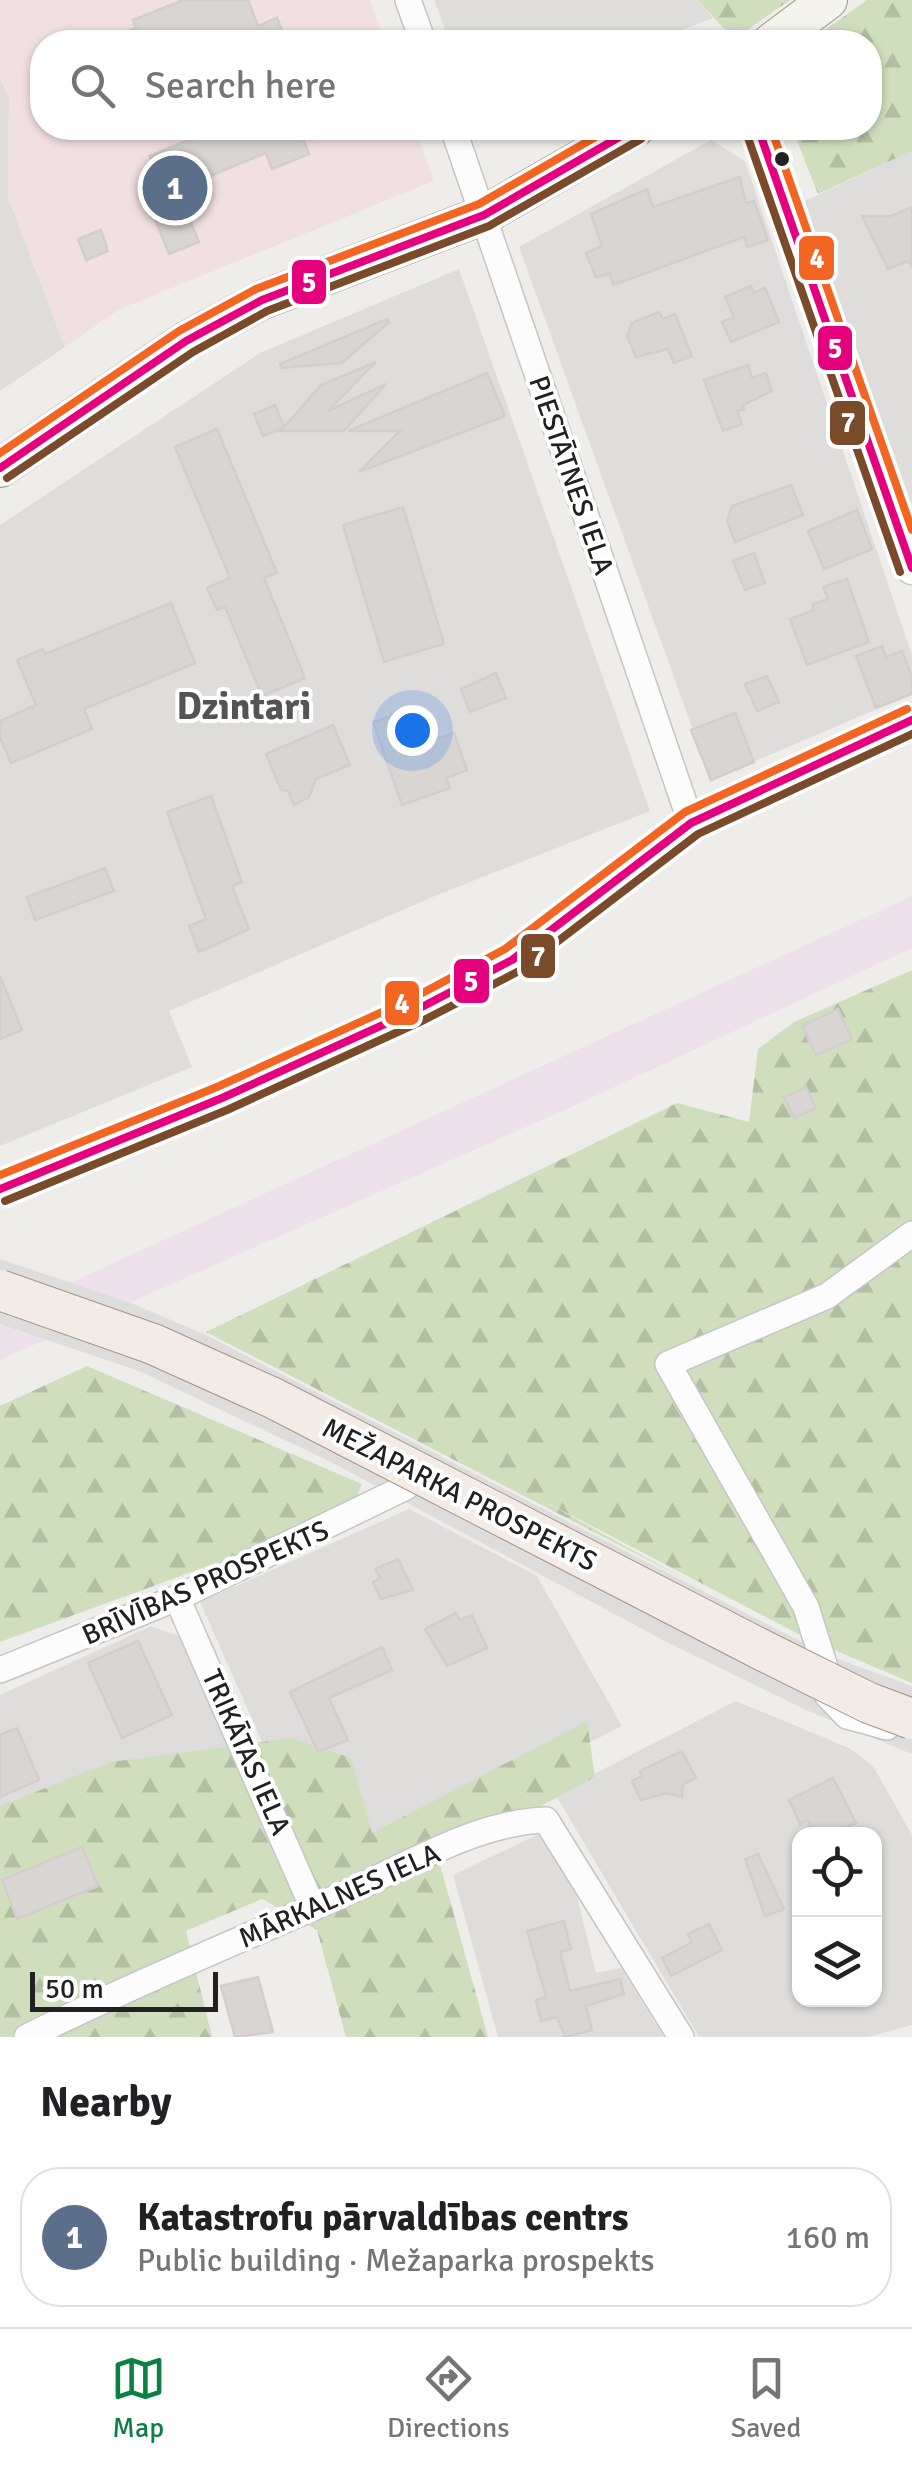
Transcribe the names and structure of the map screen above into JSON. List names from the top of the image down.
{
  "streets": {
    "main road": ["MEŽAPARKA PROSPEKTS"],
    "street": [
      "PIESTĀTNES IELA",
      "BRĪVĪBAS PROSPEKTS",
      "TRIKĀTAS IELA",
      "MĀRKALNES IELA"
    ]
  },
  "crossings": [
    ["BRĪVĪBAS PROSPEKTS", "TRIKĀTAS IELA"],
    ["TRIKĀTAS IELA", "MĀRKALNES IELA"]
  ],
  "districts": ["Dzintari"],
  "lines": ["transit line 5", "transit line 7", "transit line 4"],
  "scale_bar": "50 m",
  "page": {
    "search": "Search here",
    "pins": "1",
    "scale": "50 m",
    "heading": "Nearby",
    "list": [
      {
        "mark": "1",
        "name": "Katastrofu pārvaldības centrs",
        "note": "Public building · Mežaparka prospekts",
        "value": "160 m"
      }
    ],
    "nav": ["Map", "Directions", "Saved"]
  }
}
